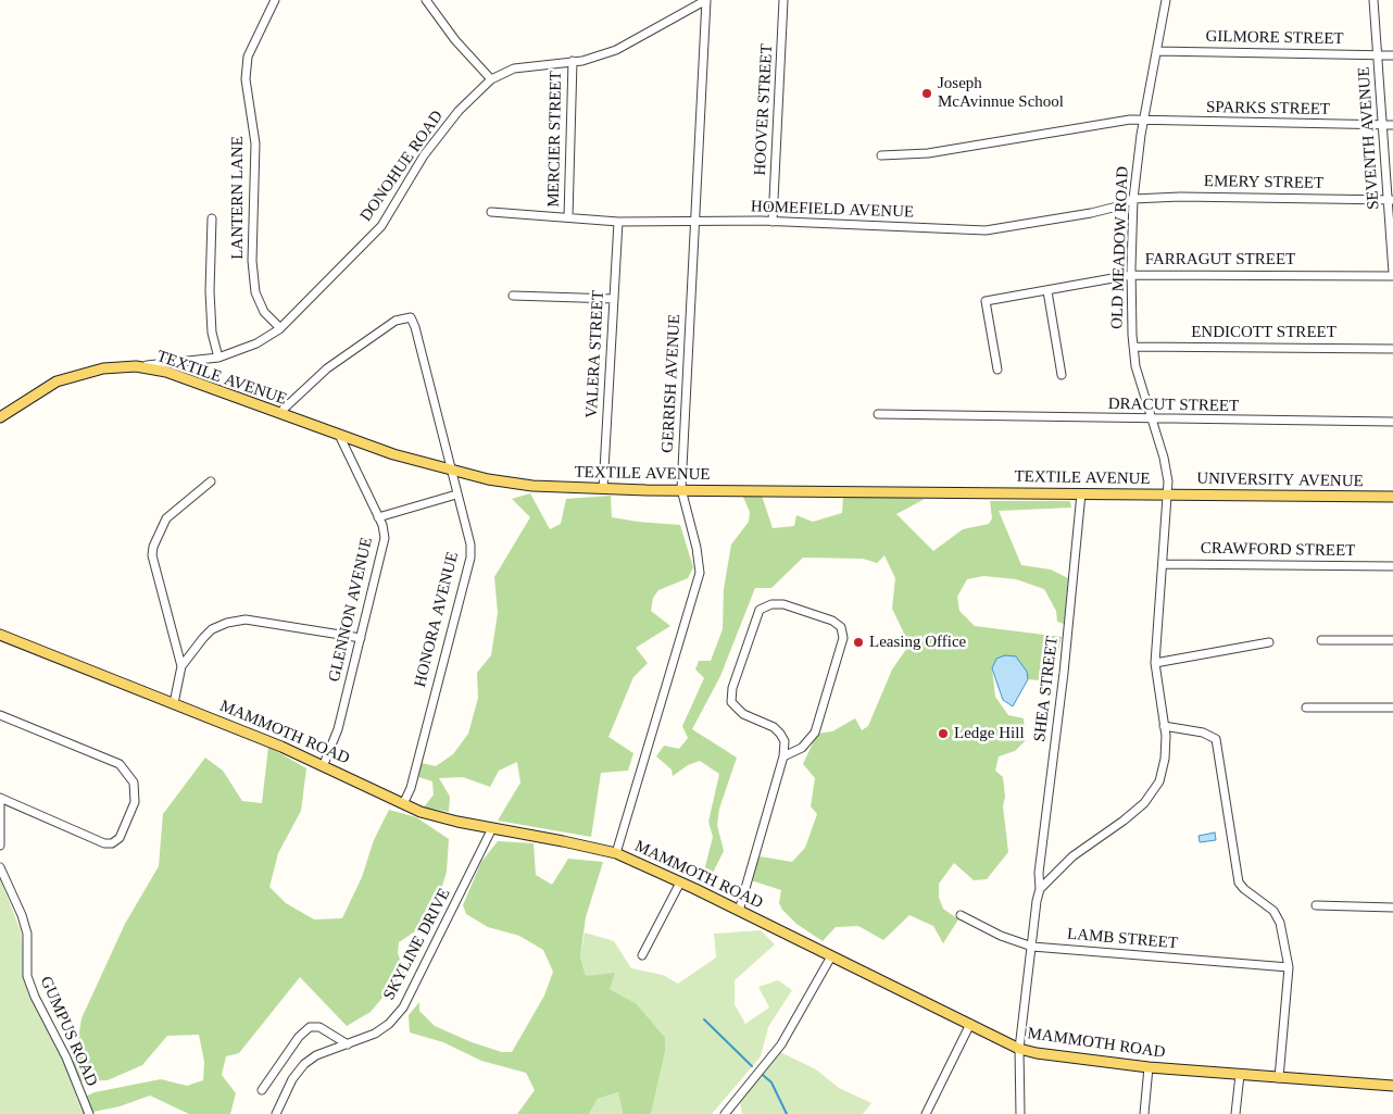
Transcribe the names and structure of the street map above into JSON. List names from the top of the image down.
{
  "streets": {
    "main road": ["TEXTILE AVENUE", "UNIVERSITY AVENUE", "MAMMOTH ROAD"],
    "street": [
      "GILMORE STREET",
      "SPARKS STREET",
      "HOOVER STREET",
      "SEVENTH AVENUE",
      "MERCIER STREET",
      "DONOHUE ROAD",
      "EMERY STREET",
      "LANTERN LANE",
      "HOMEFIELD AVENUE",
      "OLD MEADOW ROAD",
      "FARRAGUT STREET",
      "ENDICOTT STREET",
      "VALERA STREET",
      "GERRISH AVENUE",
      "DRACUT STREET",
      "CRAWFORD STREET",
      "GLENNON AVENUE",
      "HONORA AVENUE",
      "SHEA STREET",
      "LAMB STREET",
      "SKYLINE DRIVE",
      "GUMPUS ROAD"
    ]
  },
  "crossings": [
    ["GILMORE STREET", "SEVENTH AVENUE"],
    ["GILMORE STREET", "OLD MEADOW ROAD"],
    ["SPARKS STREET", "SEVENTH AVENUE"],
    ["SPARKS STREET", "OLD MEADOW ROAD"],
    ["HOOVER STREET", "HOMEFIELD AVENUE"],
    ["SEVENTH AVENUE", "EMERY STREET"],
    ["SEVENTH AVENUE", "FARRAGUT STREET"],
    ["MERCIER STREET", "DONOHUE ROAD"],
    ["MERCIER STREET", "HOMEFIELD AVENUE"],
    ["DONOHUE ROAD", "LANTERN LANE"],
    ["DONOHUE ROAD", "TEXTILE AVENUE"],
    ["DONOHUE ROAD", "GERRISH AVENUE"],
    ["EMERY STREET", "HOMEFIELD AVENUE"],
    ["EMERY STREET", "OLD MEADOW ROAD"],
    ["HOMEFIELD AVENUE", "OLD MEADOW ROAD"],
    ["HOMEFIELD AVENUE", "VALERA STREET"],
    ["HOMEFIELD AVENUE", "GERRISH AVENUE"],
    ["OLD MEADOW ROAD", "FARRAGUT STREET"],
    ["OLD MEADOW ROAD", "ENDICOTT STREET"],
    ["OLD MEADOW ROAD", "TEXTILE AVENUE"],
    ["OLD MEADOW ROAD", "DRACUT STREET"],
    ["OLD MEADOW ROAD", "UNIVERSITY AVENUE"],
    ["OLD MEADOW ROAD", "CRAWFORD STREET"],
    ["OLD MEADOW ROAD", "SHEA STREET"],
    ["VALERA STREET", "TEXTILE AVENUE"],
    ["TEXTILE AVENUE", "GERRISH AVENUE"],
    ["TEXTILE AVENUE", "UNIVERSITY AVENUE"],
    ["TEXTILE AVENUE", "GLENNON AVENUE"],
    ["TEXTILE AVENUE", "HONORA AVENUE"],
    ["TEXTILE AVENUE", "SHEA STREET"],
    ["GERRISH AVENUE", "MAMMOTH ROAD"],
    ["GLENNON AVENUE", "MAMMOTH ROAD"],
    ["HONORA AVENUE", "MAMMOTH ROAD"],
    ["SHEA STREET", "MAMMOTH ROAD"],
    ["SHEA STREET", "LAMB STREET"],
    ["MAMMOTH ROAD", "SKYLINE DRIVE"]
  ],
  "places": ["Joseph McAvinnue School", "Leasing Office", "Ledge Hill"]
}
